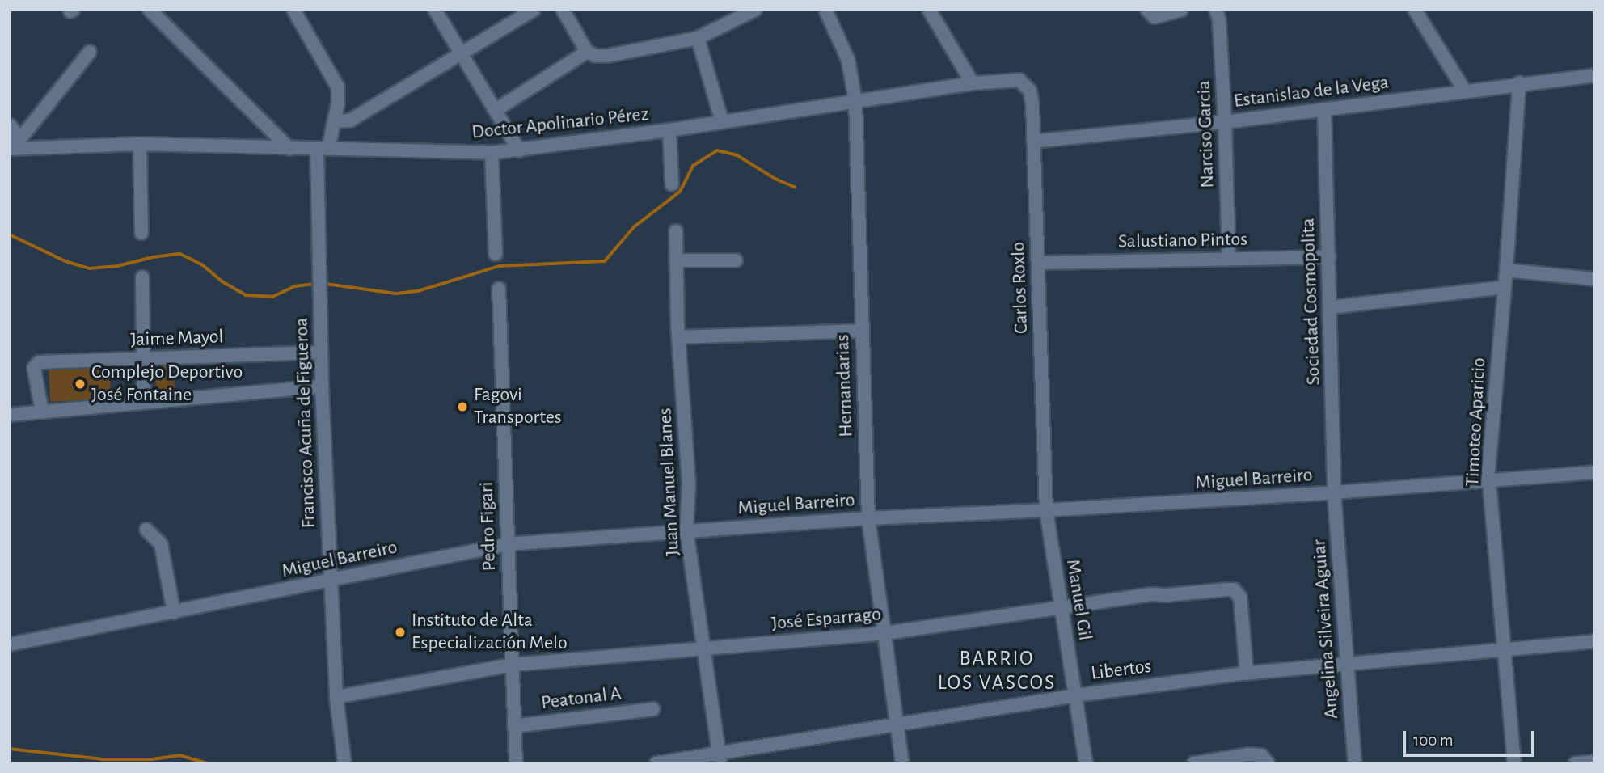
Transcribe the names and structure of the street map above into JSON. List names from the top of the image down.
{
  "streets": {
    "street": [
      "Estanislao de la Vega",
      "Doctor Apolinario Pérez",
      "Narciso Garcia",
      "Salustiano Pintos",
      "Carlos Roxlo",
      "Sociedad Cosmopolita",
      "Jaime Mayol",
      "Hernandarias",
      "Timoteo Aparicio",
      "Francisco Acuña de Figueroa",
      "Miguel Barreiro",
      "Juan Manuel Blanes",
      "Pedro Figari",
      "Manuel Gil",
      "José Esparrago",
      "Angelina Silveira Aguiar",
      "Libertos",
      "Peatonal A"
    ]
  },
  "crossings": [
    ["Estanislao de la Vega", "Narciso Garcia"],
    ["Estanislao de la Vega", "Carlos Roxlo"],
    ["Estanislao de la Vega", "Sociedad Cosmopolita"],
    ["Estanislao de la Vega", "Timoteo Aparicio"],
    ["Doctor Apolinario Pérez", "Carlos Roxlo"],
    ["Doctor Apolinario Pérez", "Hernandarias"],
    ["Doctor Apolinario Pérez", "Francisco Acuña de Figueroa"],
    ["Narciso Garcia", "Salustiano Pintos"],
    ["Salustiano Pintos", "Carlos Roxlo"],
    ["Salustiano Pintos", "Sociedad Cosmopolita"],
    ["Carlos Roxlo", "Miguel Barreiro"],
    ["Carlos Roxlo", "Manuel Gil"],
    ["Sociedad Cosmopolita", "Miguel Barreiro"],
    ["Sociedad Cosmopolita", "Angelina Silveira Aguiar"],
    ["Jaime Mayol", "Francisco Acuña de Figueroa"],
    ["Hernandarias", "Miguel Barreiro"],
    ["Hernandarias", "José Esparrago"],
    ["Hernandarias", "Libertos"],
    ["Timoteo Aparicio", "Miguel Barreiro"],
    ["Timoteo Aparicio", "Libertos"],
    ["Francisco Acuña de Figueroa", "Miguel Barreiro"],
    ["Francisco Acuña de Figueroa", "José Esparrago"],
    ["Miguel Barreiro", "Juan Manuel Blanes"],
    ["Miguel Barreiro", "Pedro Figari"],
    ["Miguel Barreiro", "Manuel Gil"],
    ["Miguel Barreiro", "Angelina Silveira Aguiar"],
    ["Juan Manuel Blanes", "José Esparrago"],
    ["Juan Manuel Blanes", "Libertos"],
    ["Pedro Figari", "José Esparrago"],
    ["Pedro Figari", "Peatonal A"],
    ["Manuel Gil", "José Esparrago"],
    ["Manuel Gil", "Libertos"],
    ["José Esparrago", "Libertos"],
    ["Angelina Silveira Aguiar", "Libertos"]
  ],
  "districts": ["BARRIO LOS VASCOS"],
  "places": ["Complejo Deportivo José Fontaine", "Fagovi Transportes", "Instituto de Alta Especialización Melo"],
  "scale_bar": "100 m"
}
